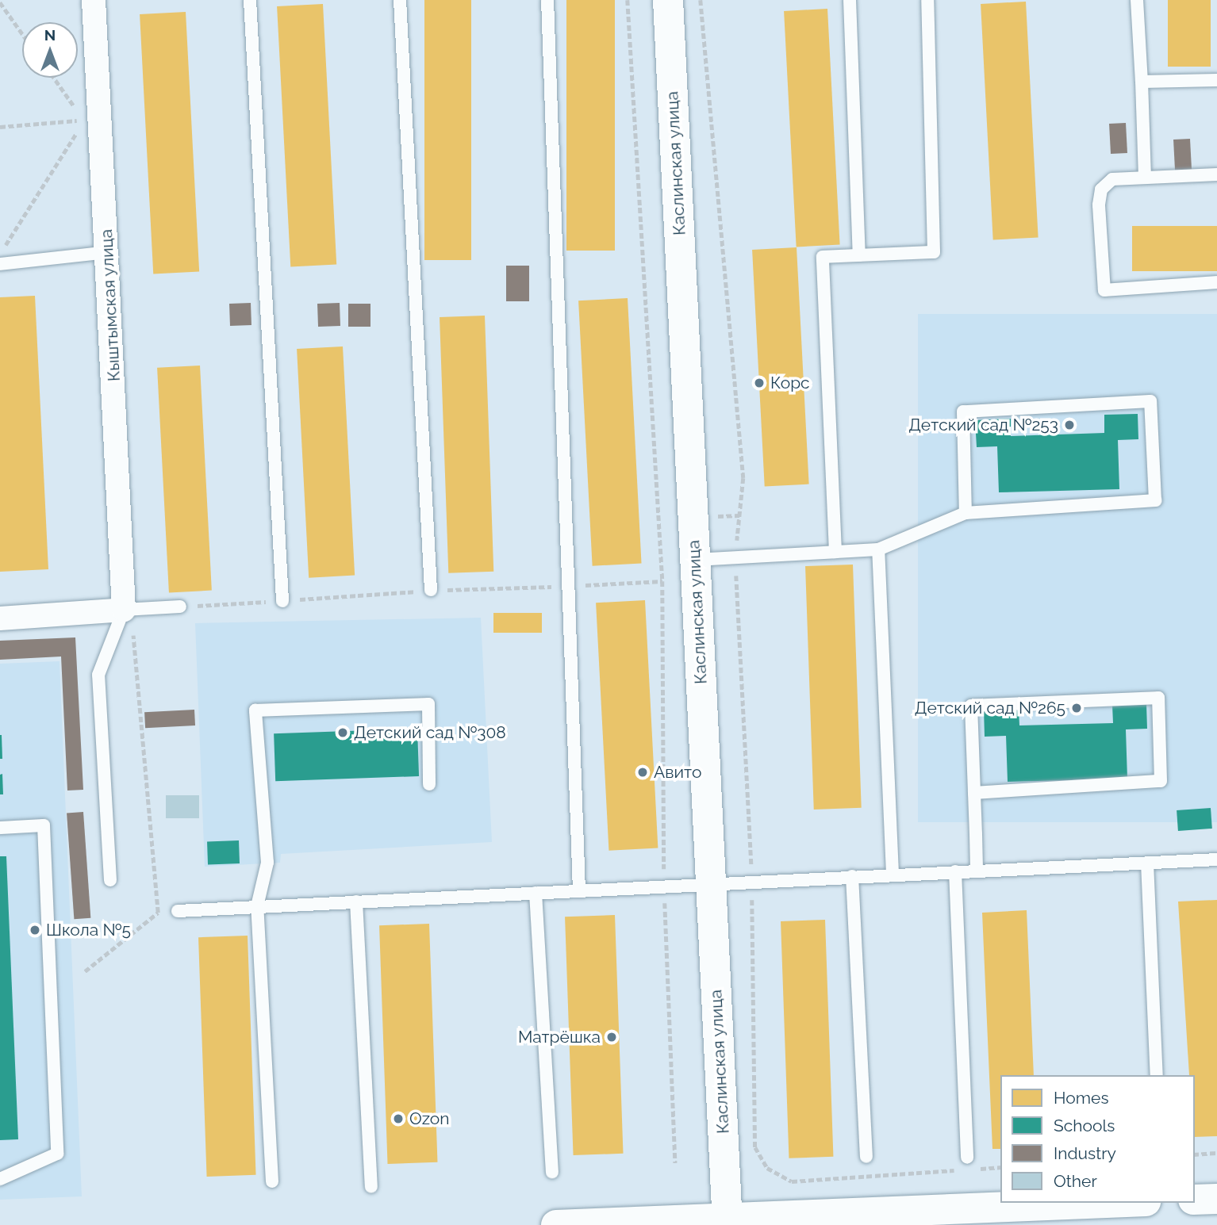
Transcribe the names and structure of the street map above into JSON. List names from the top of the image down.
{
  "streets": {
    "main road": ["Каслинская улица"],
    "street": ["Кыштымская улица"]
  },
  "places": [
    "Корс",
    "Детский сад №253",
    "Детский сад №265",
    "Детский сад №308",
    "Авито",
    "Школа №5",
    "Матрёшка",
    "Ozon"
  ],
  "legend": [
    "Homes",
    "Schools",
    "Industry",
    "Other"
  ],
  "north": "top"
}
